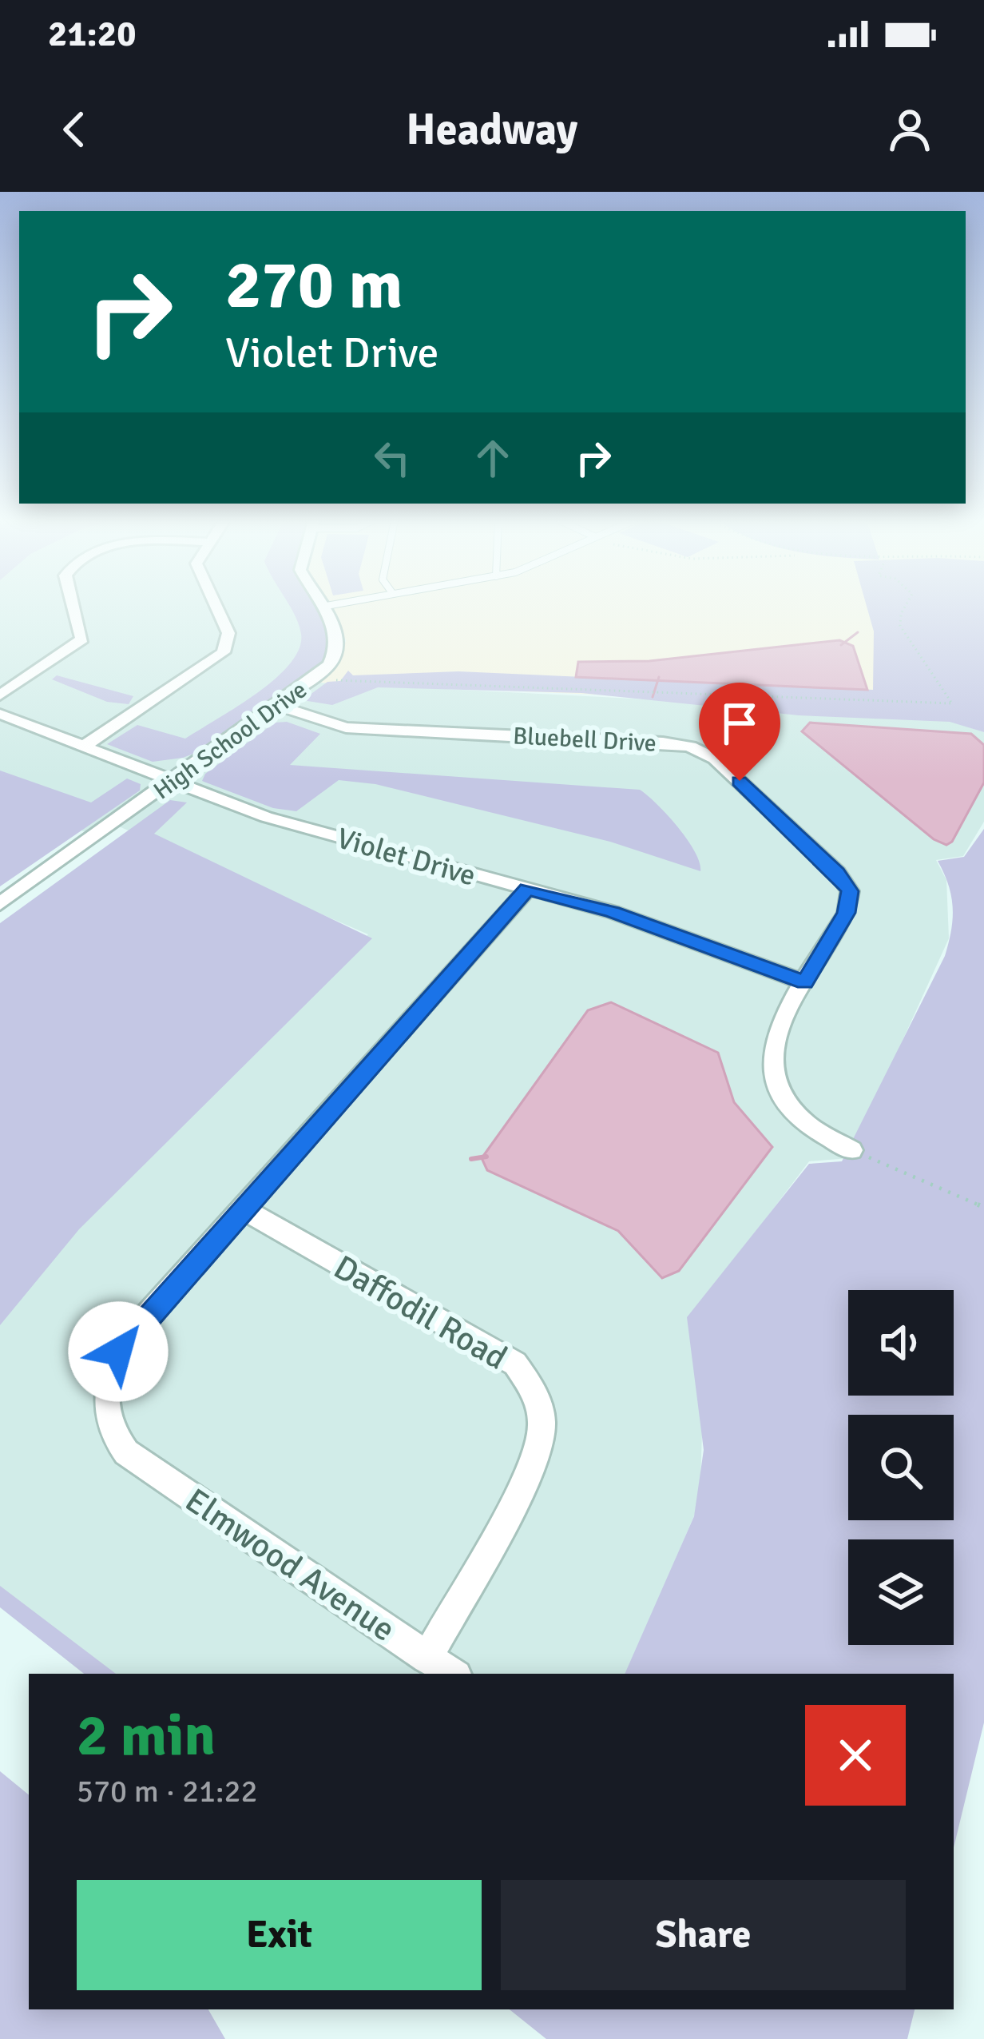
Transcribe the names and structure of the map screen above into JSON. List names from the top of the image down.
{
  "streets": {
    "street": [
      "Bluebell Drive",
      "High School Drive",
      "Violet Drive",
      "Daffodil Road",
      "Elmwood Avenue"
    ]
  },
  "crossings": [
    ["Bluebell Drive", "High School Drive"],
    ["Bluebell Drive", "Violet Drive"],
    ["High School Drive", "Violet Drive"],
    ["Daffodil Road", "Elmwood Avenue"]
  ],
  "page": {
    "status": "21:20",
    "header": "Headway",
    "turn": ["270 m", "Violet Drive"],
    "heading": ["2 min", "570 m · 21:22"],
    "buttons": ["Exit", "Share"]
  }
}
